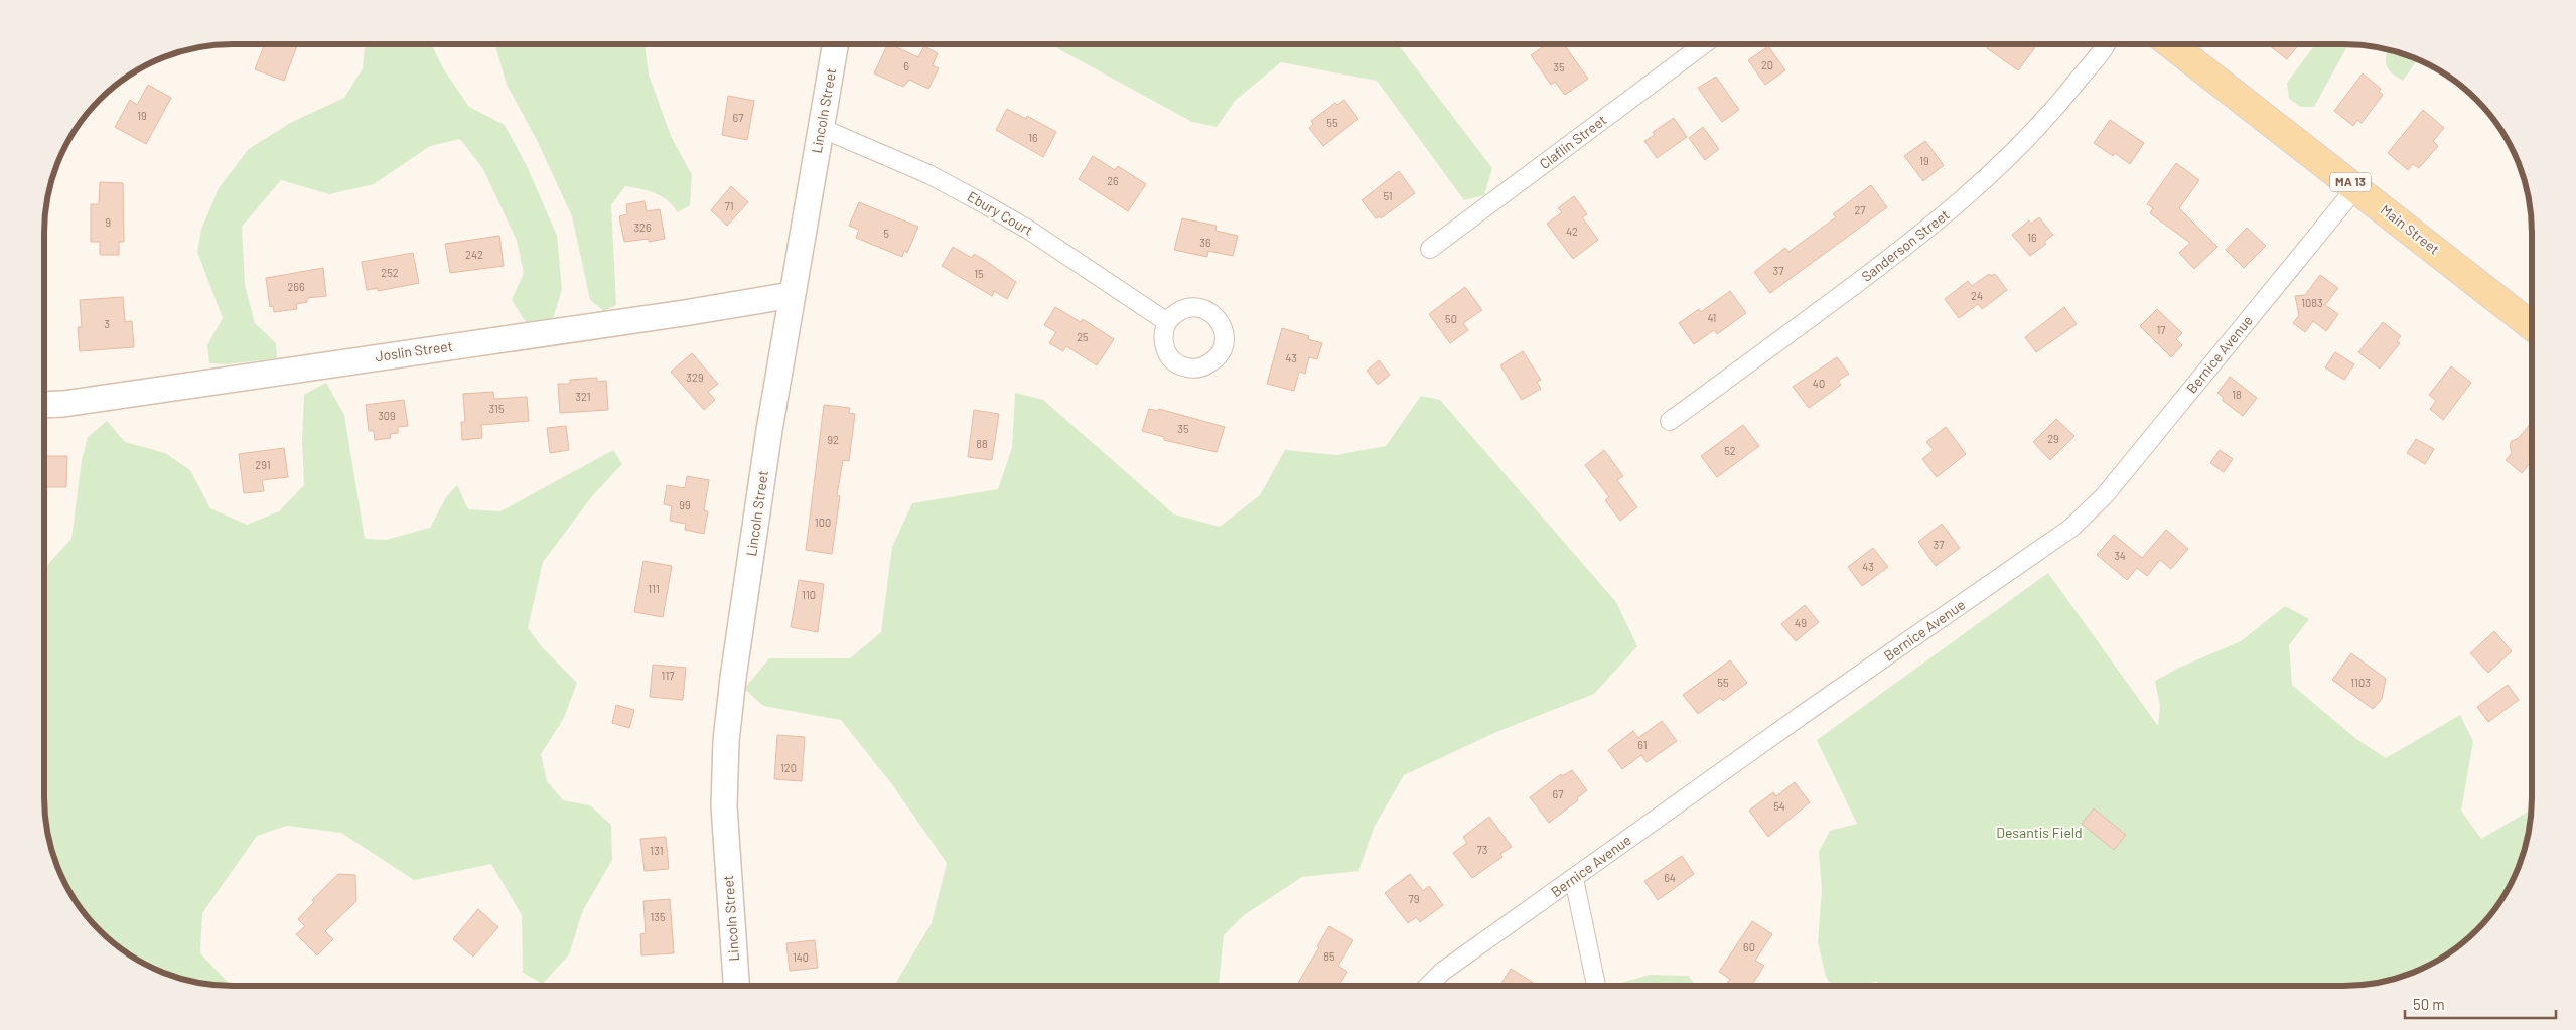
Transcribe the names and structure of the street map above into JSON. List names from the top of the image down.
{
  "streets": {
    "main road": ["MA 13", "Main Street"],
    "street": [
      "Lincoln Street",
      "Claflin Street",
      "Ebury Court",
      "Sanderson Street",
      "Joslin Street",
      "Bernice Avenue"
    ]
  },
  "crossings": [
    ["Lincoln Street", "Ebury Court"],
    ["Lincoln Street", "Joslin Street"],
    ["Main Street", "Bernice Avenue"]
  ],
  "parks": ["Desantis Field"],
  "house_numbers": [
    "20",
    "6",
    "35",
    "19",
    "67",
    "55",
    "16",
    "19",
    "26",
    "51",
    "71",
    "27",
    "9",
    "326",
    "42",
    "5",
    "16",
    "36",
    "242",
    "37",
    "252",
    "15",
    "266",
    "24",
    "1083",
    "41",
    "50",
    "3",
    "17",
    "25",
    "43",
    "329",
    "40",
    "18",
    "321",
    "315",
    "309",
    "35",
    "29",
    "92",
    "88",
    "52",
    "291",
    "99",
    "100",
    "37",
    "34",
    "43",
    "111",
    "110",
    "49",
    "117",
    "55",
    "1103",
    "61",
    "120",
    "67",
    "54",
    "73",
    "131",
    "64",
    "79",
    "135",
    "60",
    "85",
    "140"
  ],
  "scale_bar": "50 m"
}
